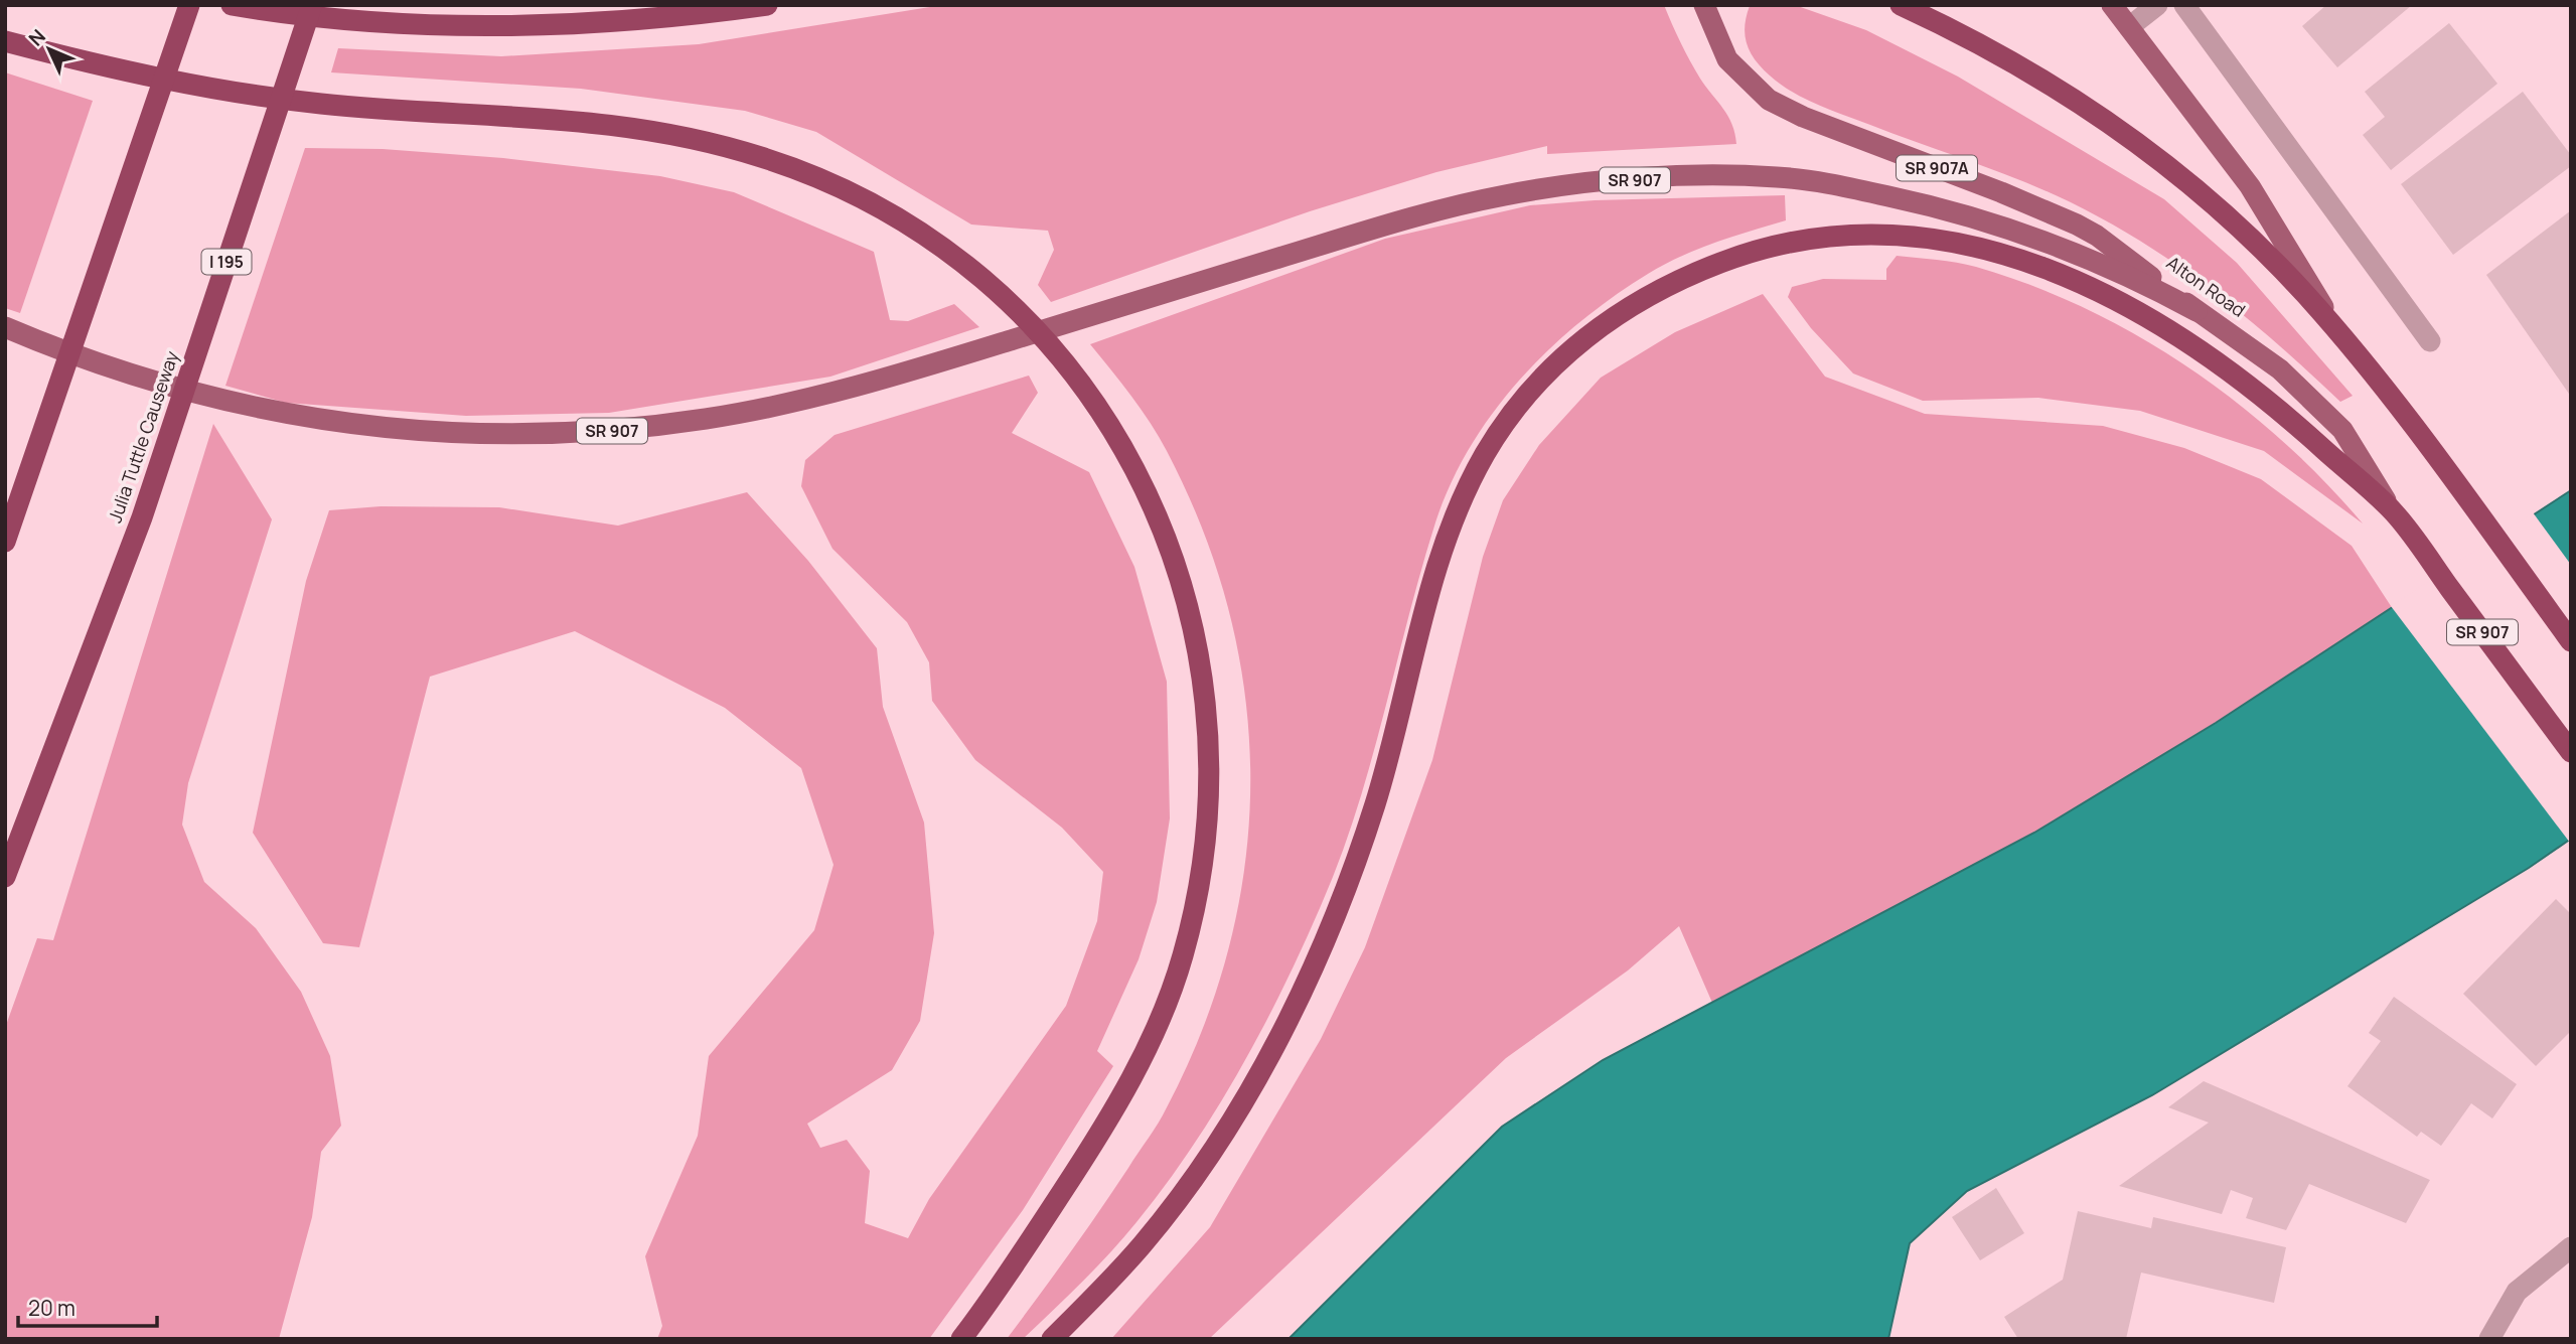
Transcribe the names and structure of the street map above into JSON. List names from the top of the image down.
{
  "streets": {
    "highway": [
      "SR 907",
      "I 195",
      "Alton Road",
      "Julia Tuttle Causeway"
    ],
    "main road": ["SR 907A"]
  },
  "crossings": [
    ["SR 907", "Alton Road"]
  ],
  "scale_bar": "20 m",
  "north": "top left"
}
